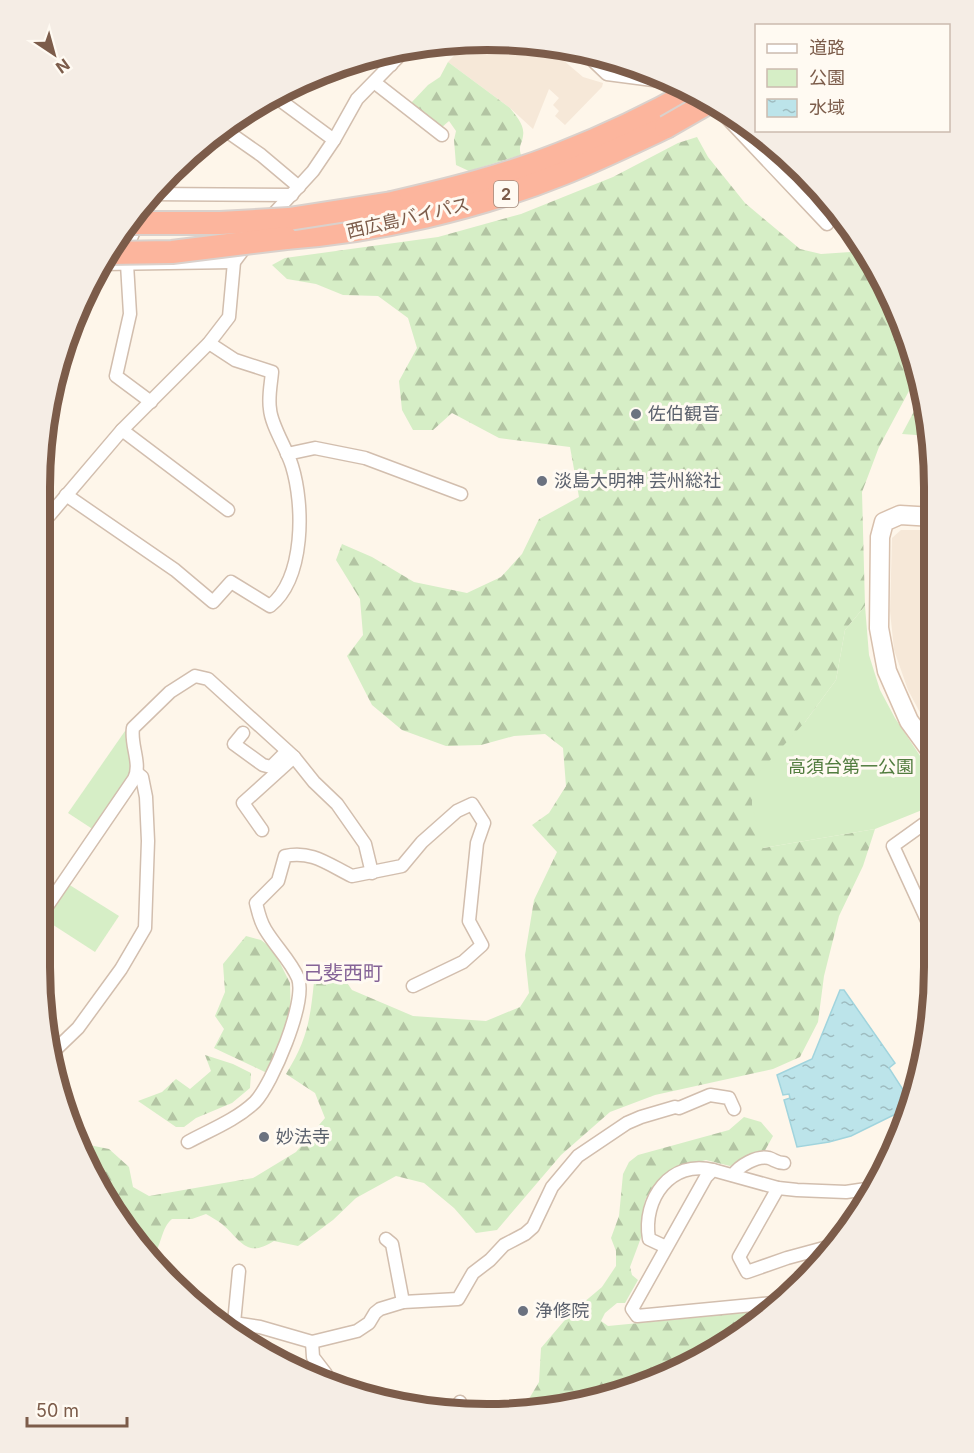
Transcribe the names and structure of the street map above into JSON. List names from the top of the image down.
{
  "streets": {
    "highway": ["2", "西広島バイパス"]
  },
  "districts": ["己斐西町"],
  "parks": ["高須台第一公園"],
  "places": [
    "佐伯観音",
    "淡島大明神 芸州総社",
    "妙法寺",
    "浄修院"
  ],
  "legend": ["道路", "公園", "水域"],
  "scale_bar": "50 m",
  "north": "bottom right"
}
